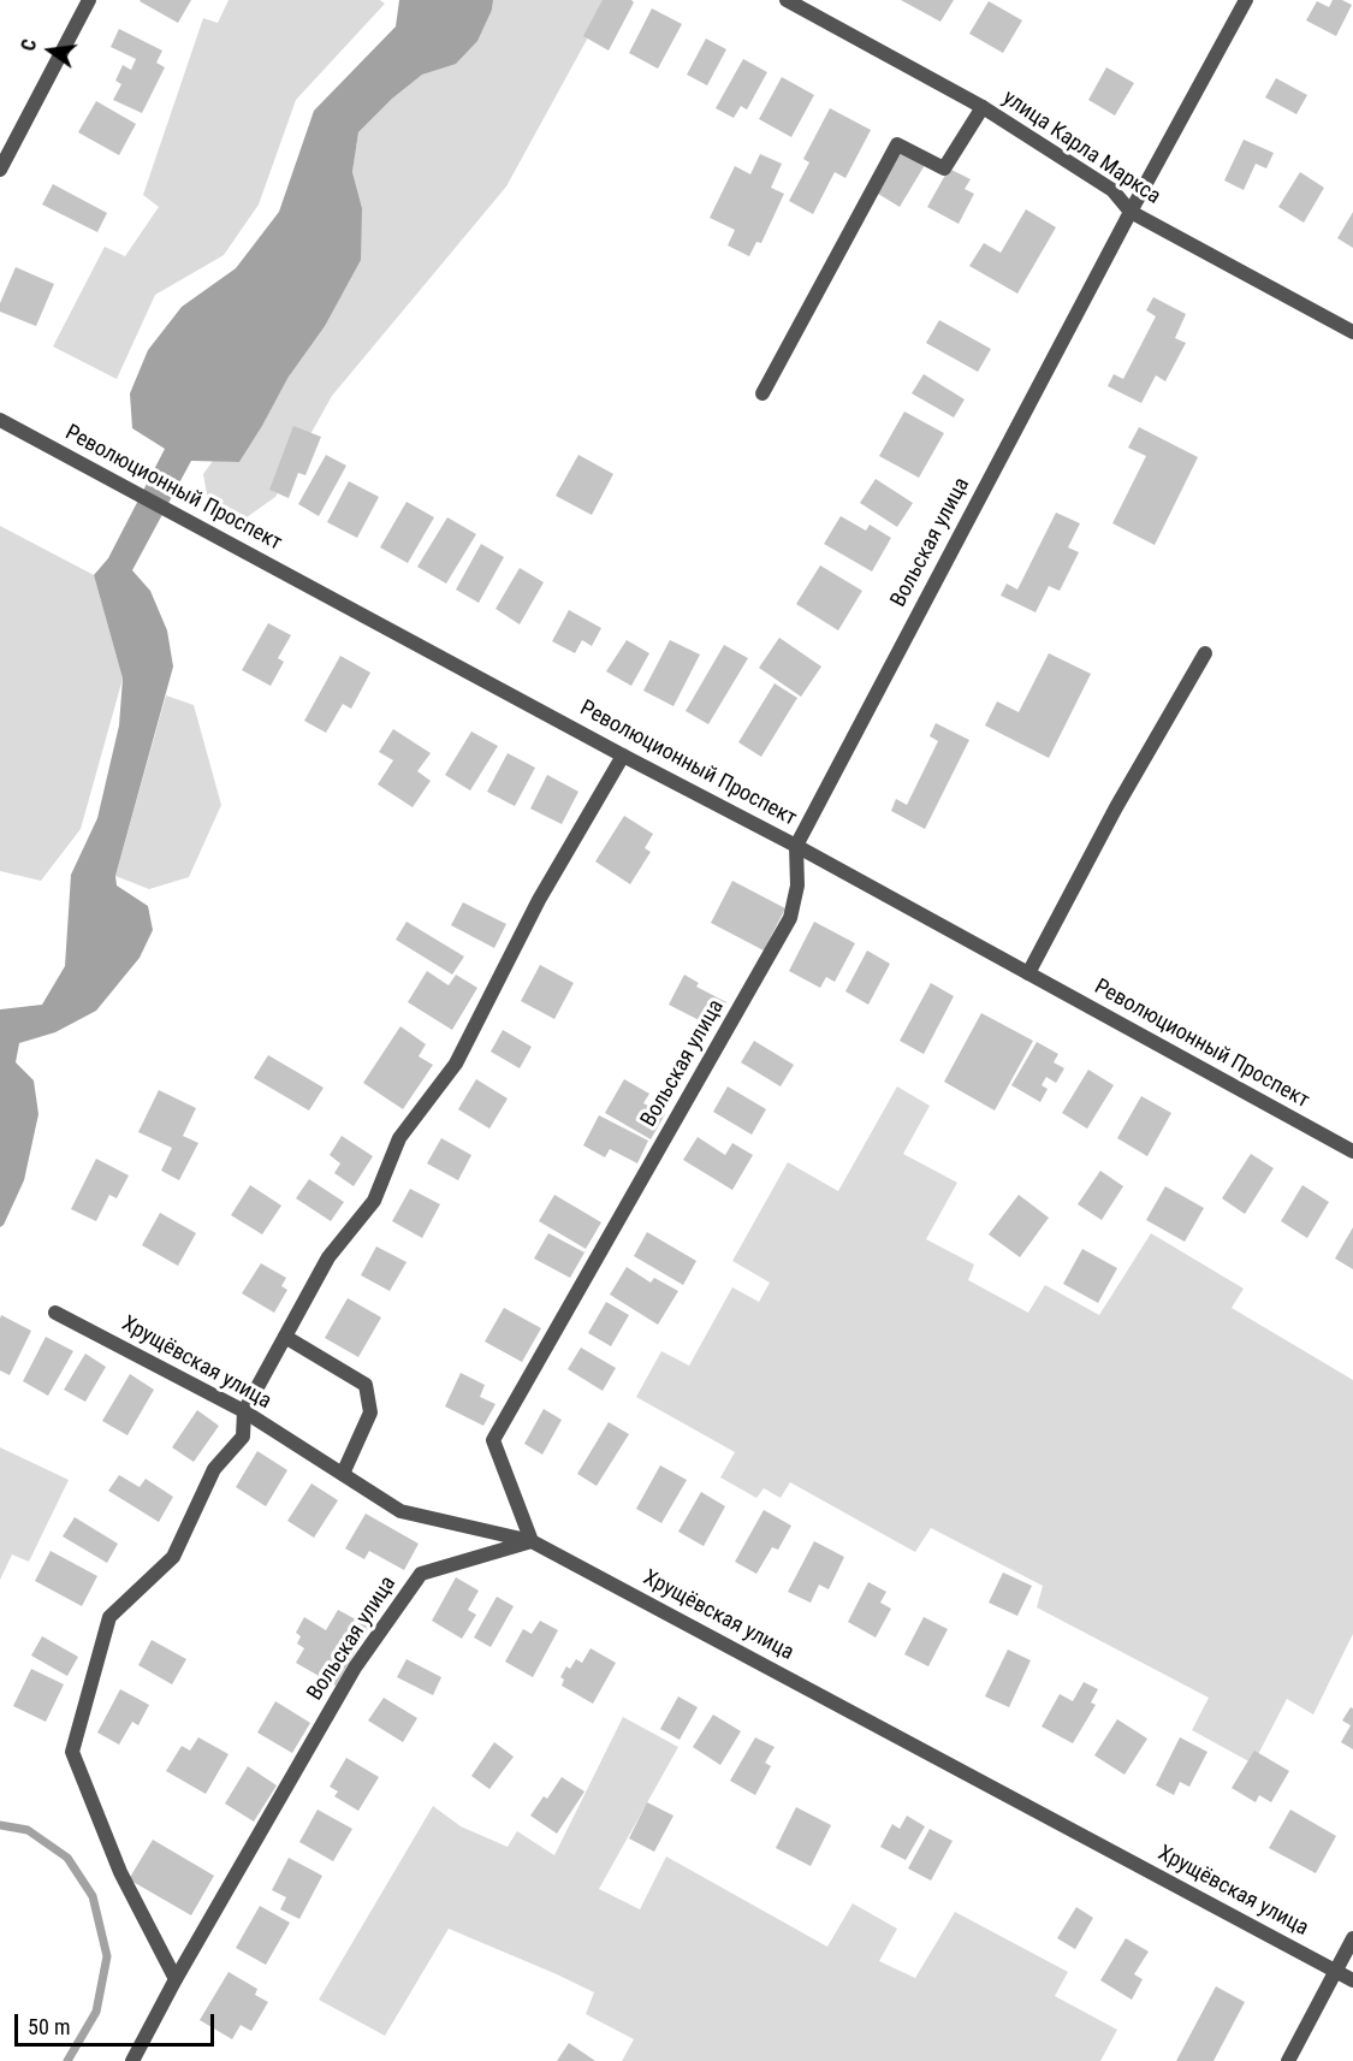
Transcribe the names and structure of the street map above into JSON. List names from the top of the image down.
{
  "streets": {
    "street": [
      "улица Карла Маркса",
      "Революционный Проспект",
      "Вольская улица",
      "Хрущёвская улица"
    ]
  },
  "crossings": [
    ["улица Карла Маркса", "Вольская улица"],
    ["Революционный Проспект", "Вольская улица"],
    ["Вольская улица", "Хрущёвская улица"]
  ],
  "scale_bar": "50 m",
  "north": "left"
}
